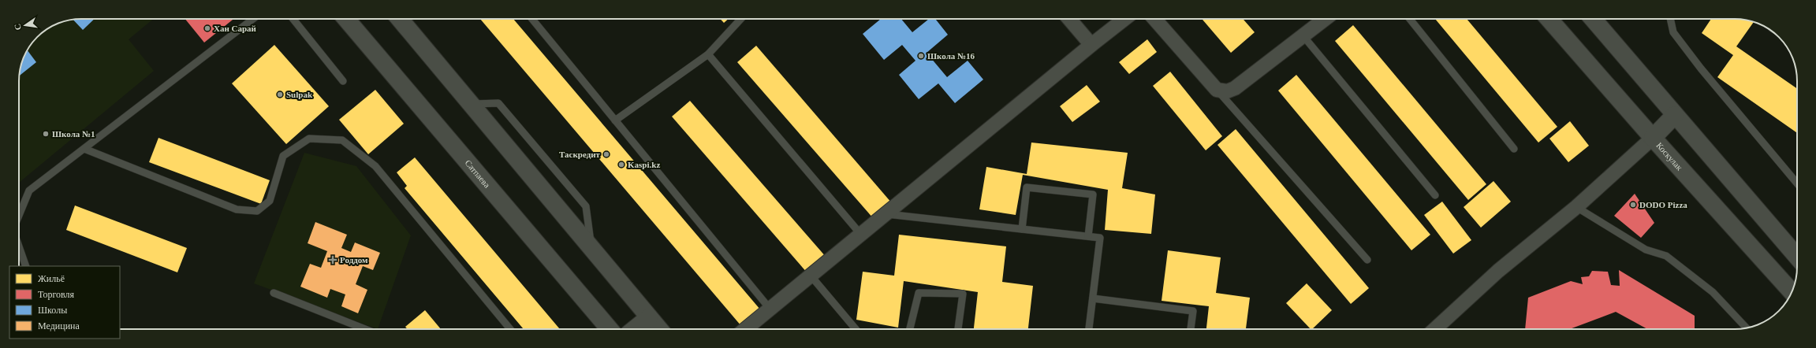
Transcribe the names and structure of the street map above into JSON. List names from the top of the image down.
{
  "streets": {
    "street": ["Коскулак", "Сатпаева"]
  },
  "places": {
    "other": [
      "Хан Сарай",
      "Школа №16",
      "Sulpak",
      "Школа №1",
      "Таскредит",
      "Kaspi.kz",
      "DODO Pizza"
    ],
    "health": ["Роддом"]
  },
  "legend": [
    "Жильё",
    "Торговля",
    "Школы",
    "Медицина"
  ],
  "north": "left"
}
